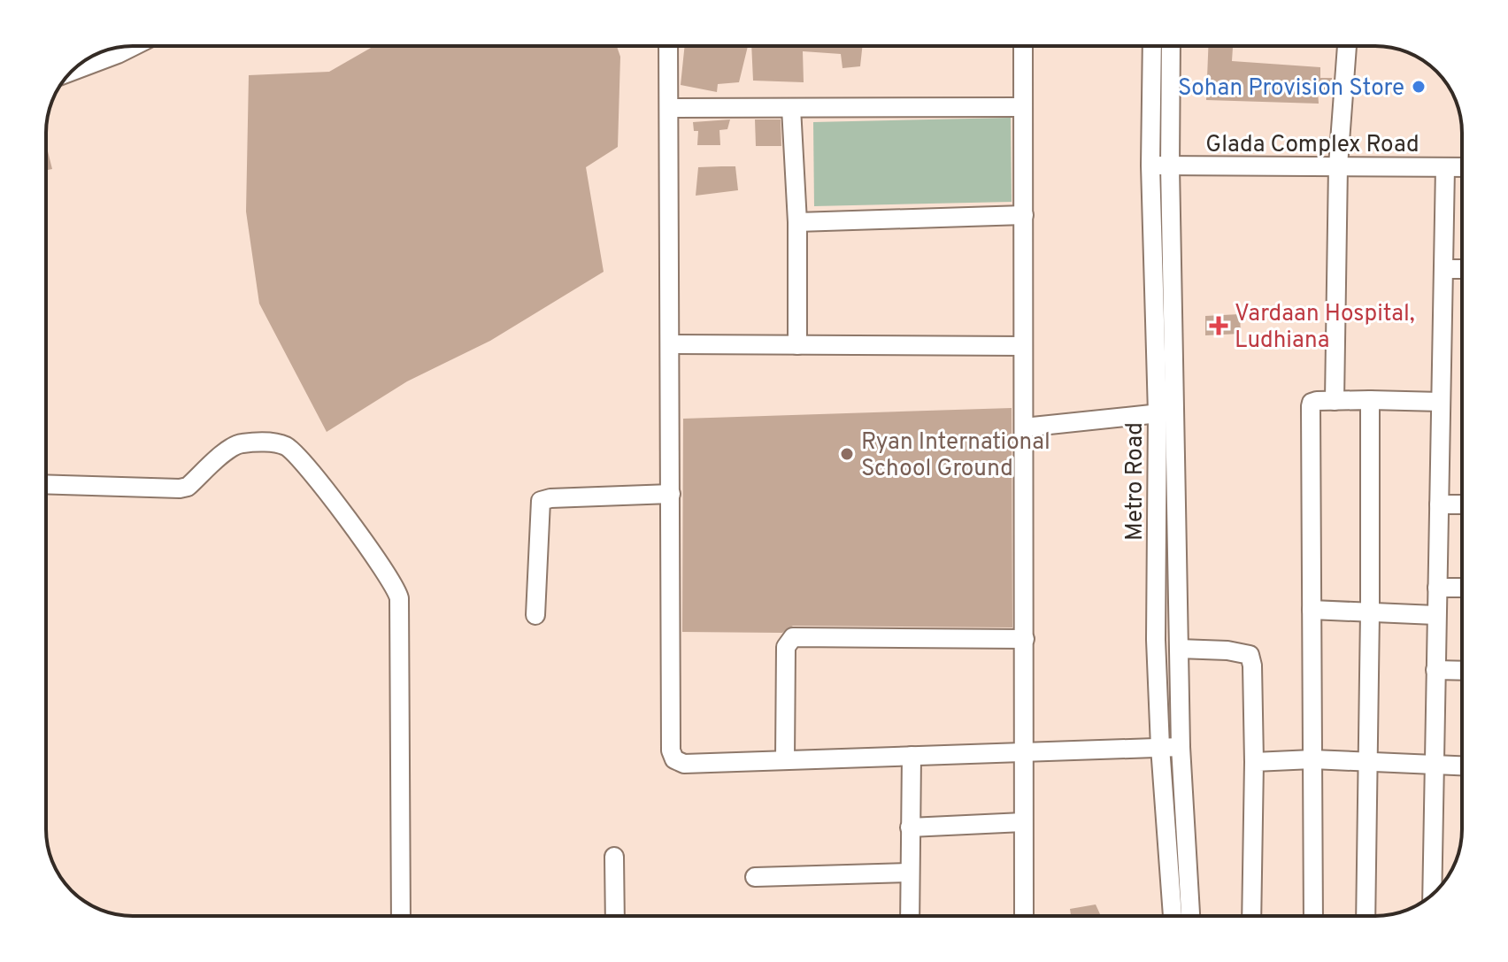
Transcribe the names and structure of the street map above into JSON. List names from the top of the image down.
{
  "streets": {
    "street": ["Glada Complex Road", "Metro Road"]
  },
  "crossings": [
    ["Glada Complex Road", "Metro Road"]
  ],
  "places": {
    "other": ["Sohan Provision Store", "Ryan International School Ground"],
    "health": ["Vardaan Hospital, Ludhiana"]
  }
}
